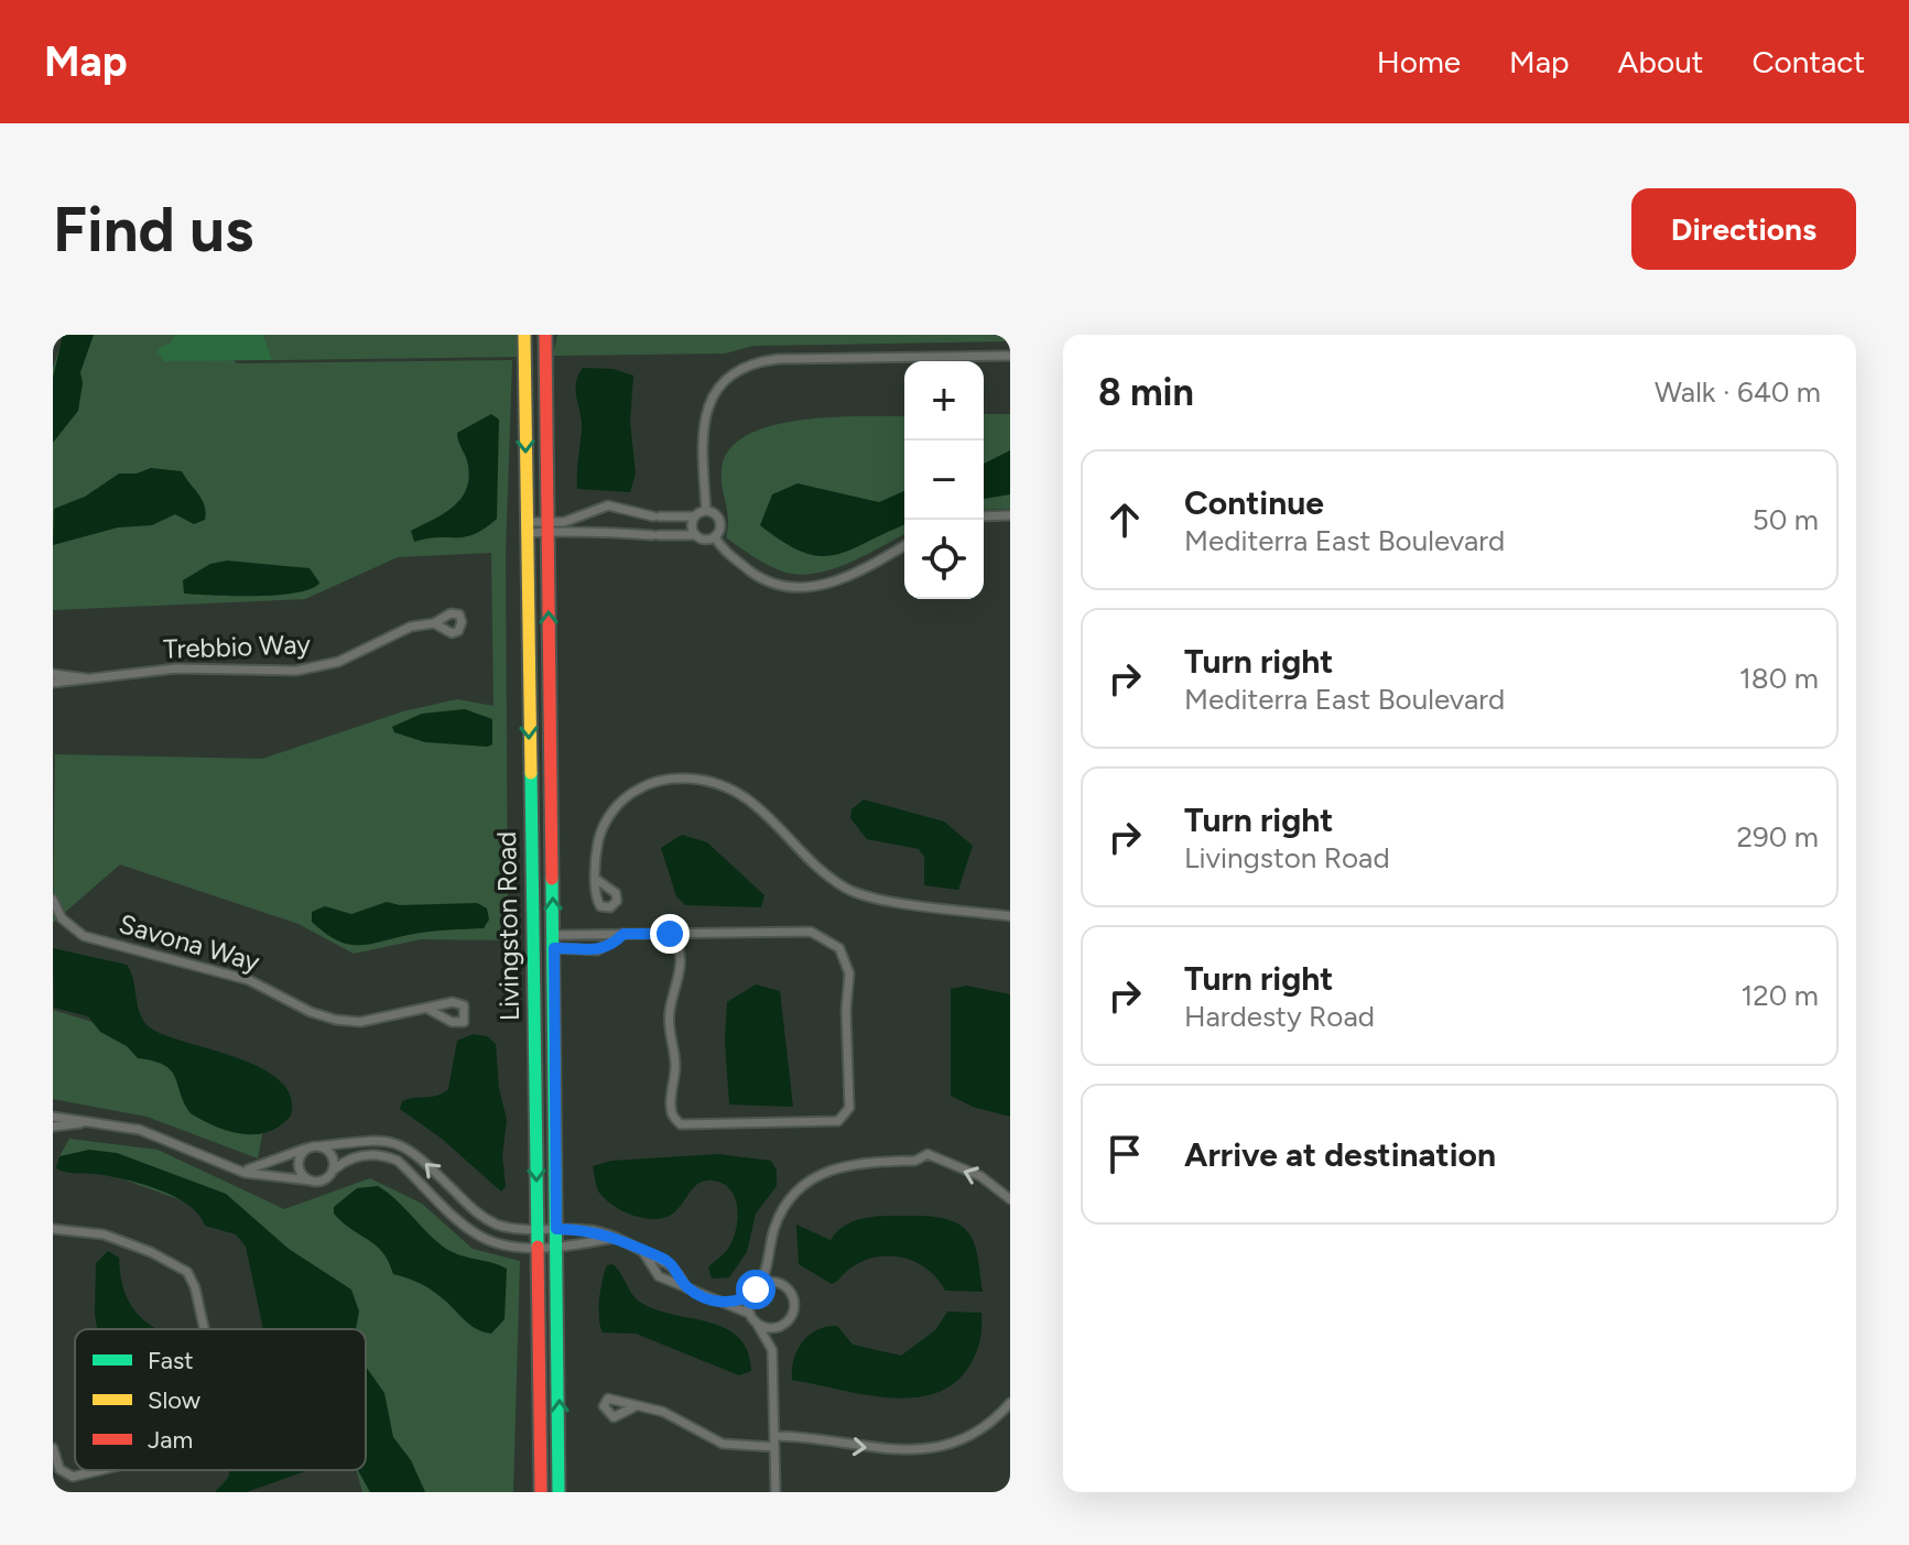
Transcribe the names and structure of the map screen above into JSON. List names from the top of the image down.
{
  "streets": {
    "main road": ["Livingston Road"],
    "street": ["Trebbio Way", "Savona Way"]
  },
  "legend": ["Fast", "Slow", "Jam"],
  "page": {
    "header": "Map",
    "nav": [
      "Home",
      "Map",
      "About",
      "Contact"
    ],
    "buttons": "Directions",
    "title": "Find us",
    "heading": ["8 min", "Walk · 640 m"],
    "map_buttons": ["+", "−"],
    "list": [
      ["Continue", "Mediterra East Boulevard", "50 m"],
      ["Turn right", "Mediterra East Boulevard", "180 m"],
      ["Turn right", "Livingston Road", "290 m"],
      ["Turn right", "Hardesty Road", "120 m"],
      "Arrive at destination"
    ]
  }
}
